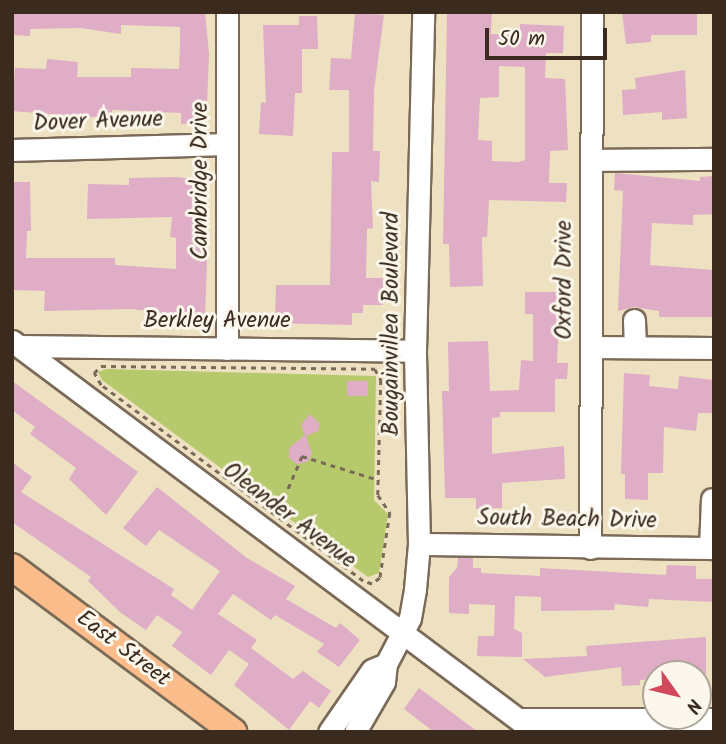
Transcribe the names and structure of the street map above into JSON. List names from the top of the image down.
{
  "streets": {
    "main road": ["East Street"],
    "street": [
      "Dover Avenue",
      "Cambridge Drive",
      "Oxford Drive",
      "Berkley Avenue",
      "Bougainvillea Boulevard",
      "Oleander Avenue",
      "South Beach Drive"
    ]
  },
  "crossings": [
    ["Dover Avenue", "Cambridge Drive"],
    ["Cambridge Drive", "Berkley Avenue"],
    ["Oxford Drive", "South Beach Drive"],
    ["Berkley Avenue", "Bougainvillea Boulevard"],
    ["Berkley Avenue", "Oleander Avenue"],
    ["Bougainvillea Boulevard", "Oleander Avenue"],
    ["Bougainvillea Boulevard", "South Beach Drive"]
  ],
  "scale_bar": "50 m",
  "north": "bottom right"
}
